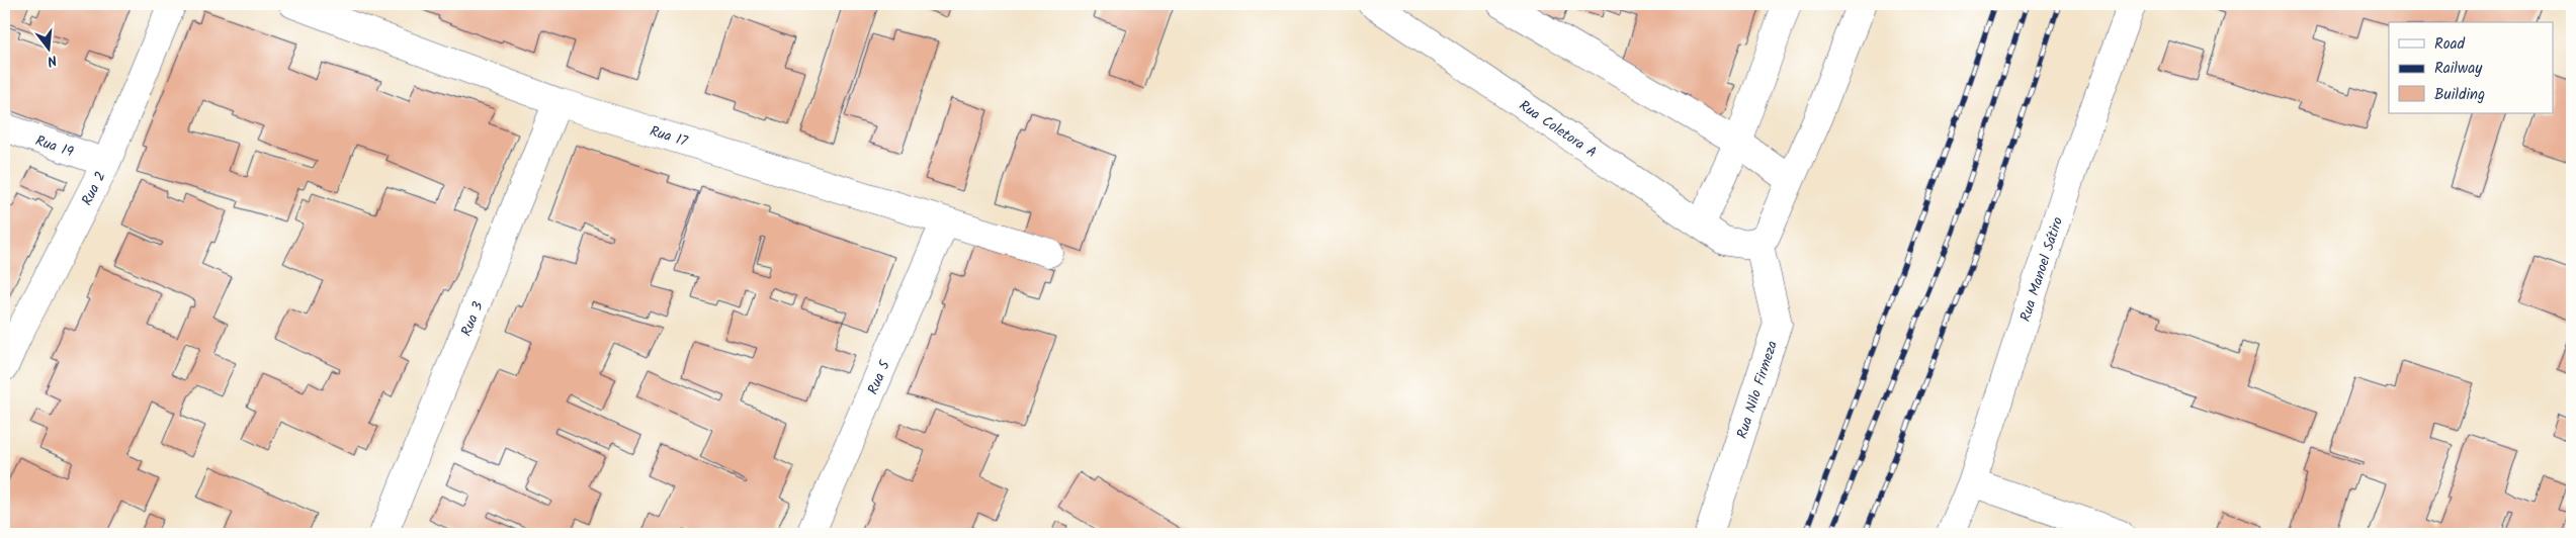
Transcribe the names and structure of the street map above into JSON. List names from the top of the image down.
{
  "streets": {
    "street": [
      "Rua Coletora A",
      "Rua 17",
      "Rua 19",
      "Rua 2",
      "Rua Manoel Sátiro",
      "Rua 3",
      "Rua 5",
      "Rua Nilo Firmeza"
    ]
  },
  "crossings": [
    ["Rua Coletora A", "Rua Nilo Firmeza"],
    ["Rua 17", "Rua 3"],
    ["Rua 17", "Rua 5"],
    ["Rua 19", "Rua 2"]
  ],
  "legend": ["Road", "Railway", "Building"],
  "north": "bottom"
}
